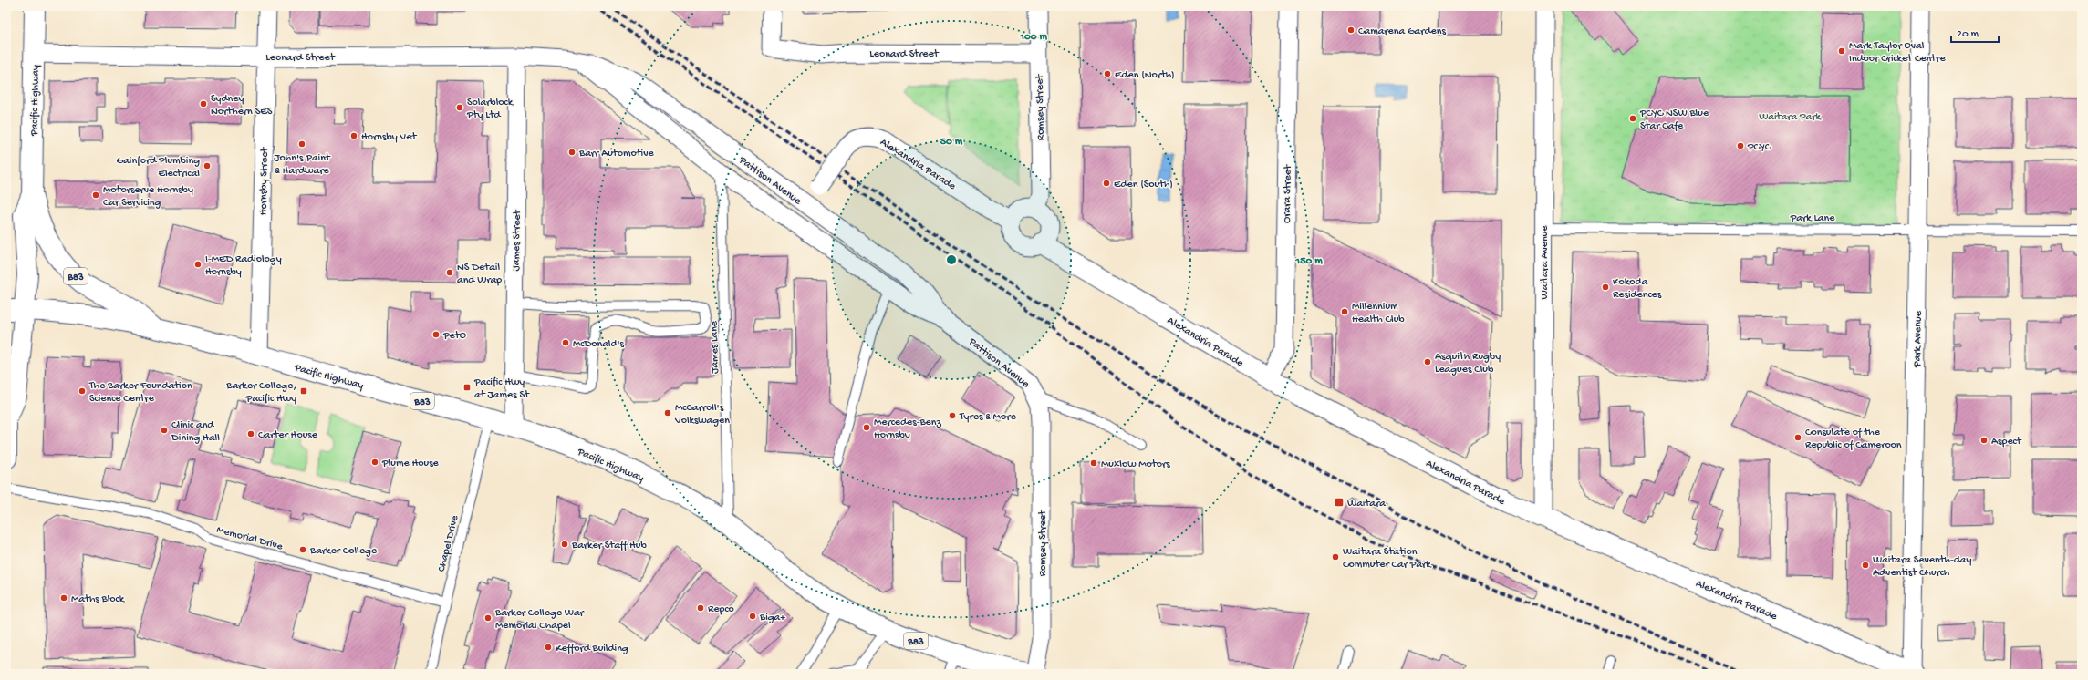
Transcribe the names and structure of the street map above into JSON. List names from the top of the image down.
{
  "streets": {
    "main road": ["Pacific Highway", "Alexandria Parade", "B83"],
    "street": [
      "Leonard Street",
      "Romsey Street",
      "Pattison Avenue",
      "Hornsby Street",
      "Orara Street",
      "James Street",
      "Waitara Avenue",
      "Park Avenue"
    ],
    "lane": [
      "Park Lane",
      "James Lane",
      "Memorial Drive",
      "Chapel Drive"
    ]
  },
  "crossings": [
    ["Leonard Street", "Pacific Highway"],
    ["Leonard Street", "Romsey Street"],
    ["Leonard Street", "Pattison Avenue"],
    ["Leonard Street", "Hornsby Street"],
    ["Leonard Street", "James Street"],
    ["Pacific Highway", "Hornsby Street"],
    ["Pacific Highway", "James Street"],
    ["Pacific Highway", "James Lane"],
    ["Pacific Highway", "Chapel Drive"],
    ["Romsey Street", "Alexandria Parade"],
    ["Romsey Street", "Pattison Avenue"],
    ["Alexandria Parade", "Pattison Avenue"],
    ["Alexandria Parade", "Orara Street"],
    ["Alexandria Parade", "Waitara Avenue"],
    ["Alexandria Parade", "Park Avenue"],
    ["Pattison Avenue", "James Lane"],
    ["Park Lane", "Waitara Avenue"],
    ["Park Lane", "Park Avenue"],
    ["Memorial Drive", "Chapel Drive"]
  ],
  "parks": ["Waitara Park"],
  "places": {
    "other": [
      "Camarena Gardens",
      "Mark Taylor Oval Indoor Cricket Centre",
      "Eden (North)",
      "Sydney Northern SES",
      "Solarblock Pty Ltd",
      "PCYC NSW Blue Star Cafe",
      "Hornsby Vet",
      "John's Paint & Hardware",
      "PCYC",
      "Barr Automotive",
      "Gainford Plumbing Electrical",
      "Eden (South)",
      "Motorserve Hornsby Car Servicing",
      "I-MED Radiology Hornsby",
      "NS Detail and Wrap",
      "Kokoda Residences",
      "Millennium Health Club",
      "PetO",
      "McDonald's",
      "Asquith Rugby Leagues Club",
      "The Barker Foundation Science Centre",
      "McCarroll's Volkswagen",
      "Tyres & More",
      "Mercedes-Benz Hornsby",
      "Clinic and Dining Hall",
      "Carter House",
      "Consulate of the Republic of Cameroon",
      "Aspect",
      "Plume House",
      "Muxlow Motors",
      "Barker Staff Hub",
      "Barker College",
      "Waitara Station Commuter Car Park",
      "Waitara Seventh-day Adventist Church",
      "Maths Block",
      "Repco",
      "Biga+",
      "Barker College War Memorial Chapel",
      "Kefford Building"
    ],
    "transit": ["Pacific Hwy at James St", "Barker College, Pacific Hwy", "Waitara"]
  },
  "scale_bar": "20 m",
  "rings": ["100 m", "50 m", "150 m"]
}
